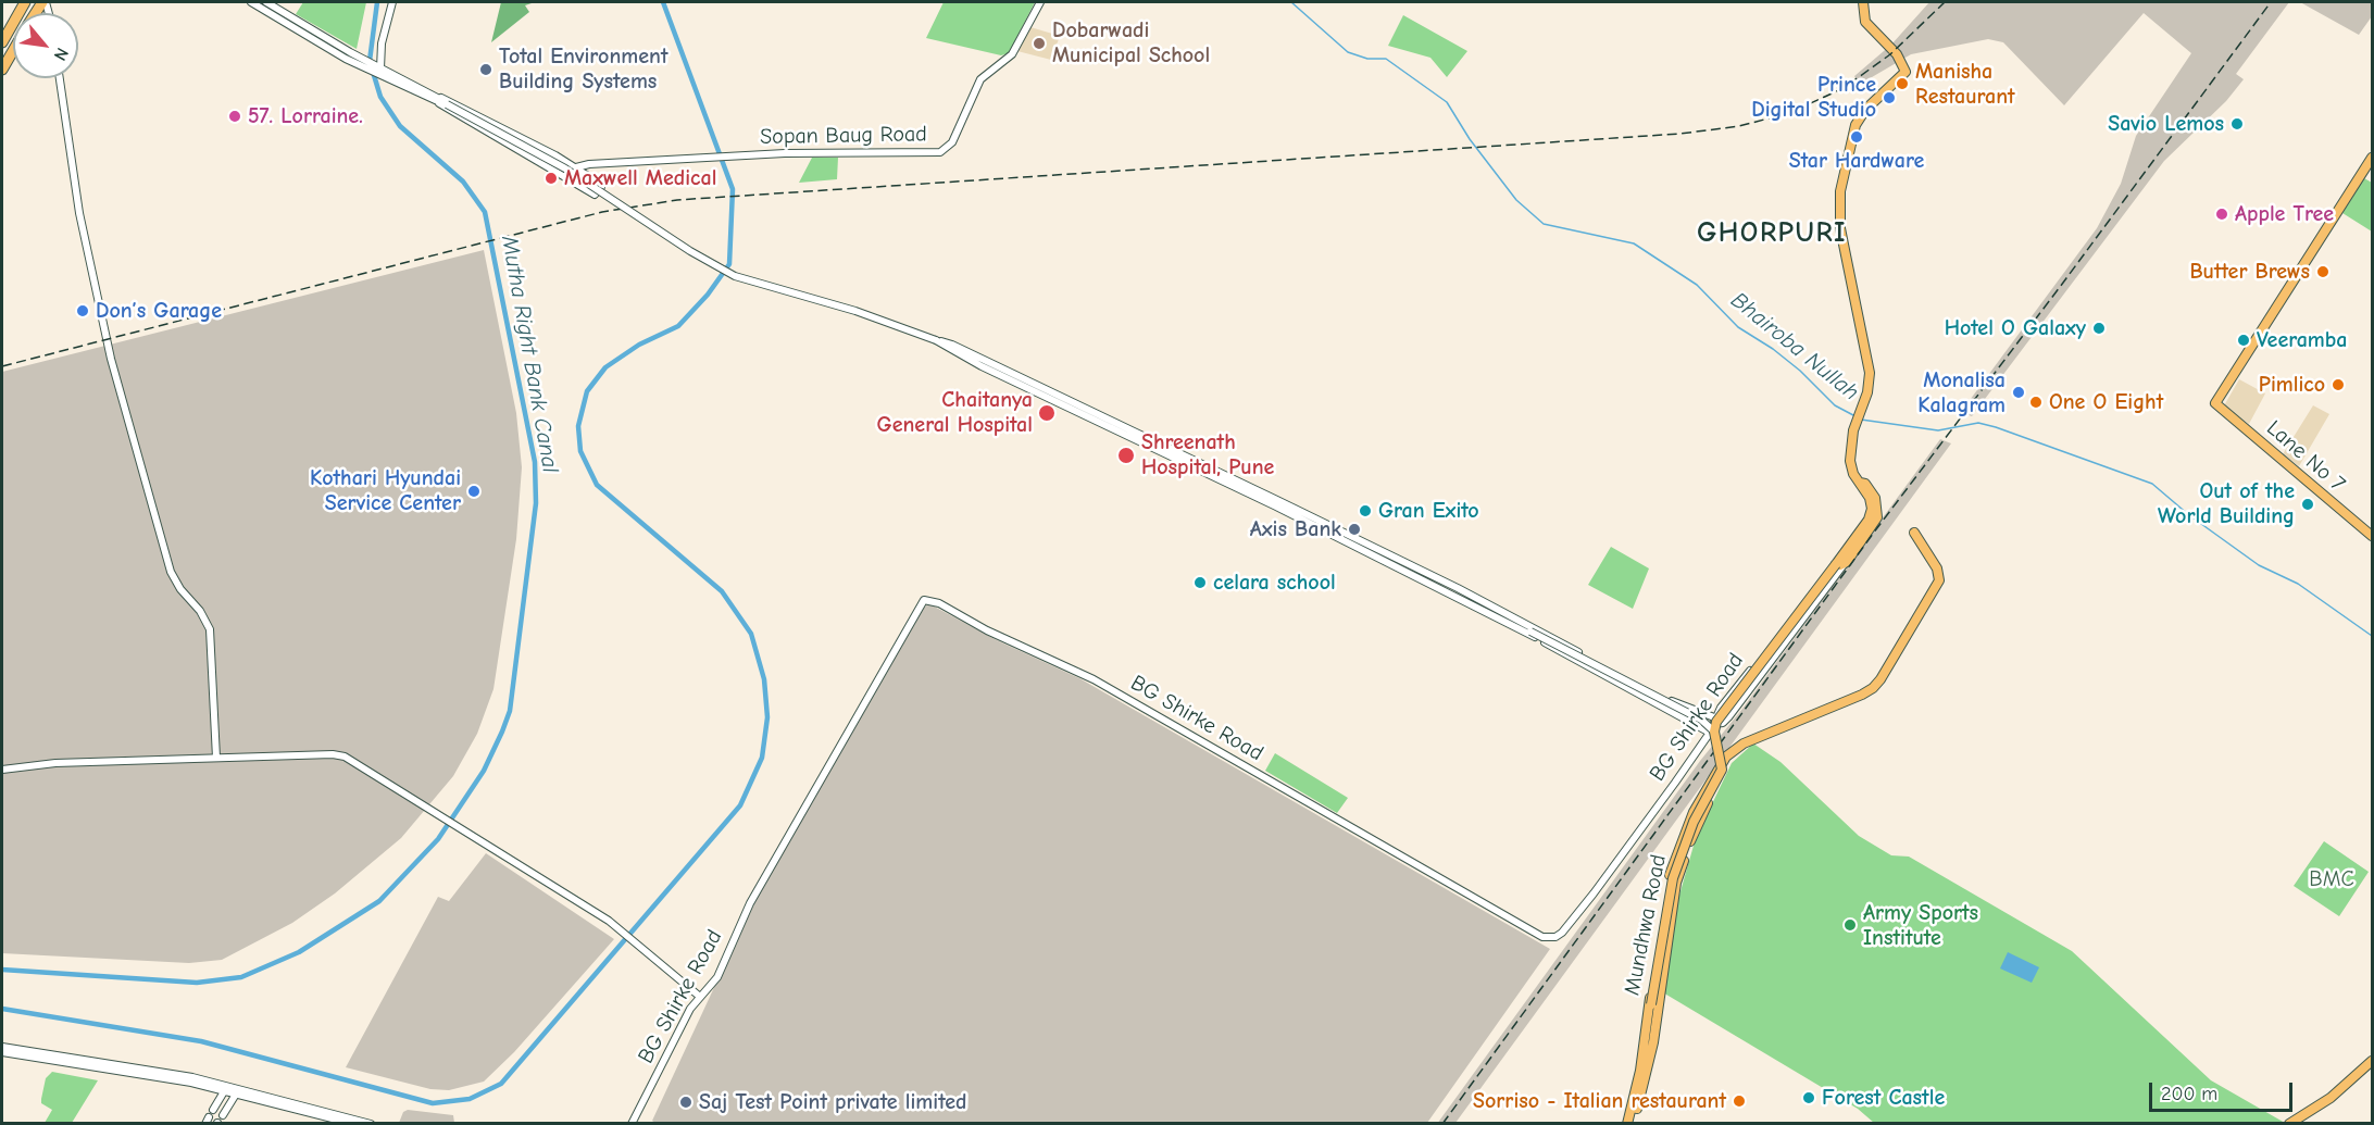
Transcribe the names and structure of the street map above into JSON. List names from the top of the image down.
{
  "streets": {
    "main road": ["Lane No 7", "Mundhwa Road"],
    "street": ["Sopan Baug Road", "BG Shirke Road"]
  },
  "districts": ["GHORPURI"],
  "water": ["Bhairoba Nullah", "Mutha Right Bank Canal"],
  "parks": ["BMC"],
  "places": [
    "Dobarwadi Municipal School",
    "Total Environment Building Systems",
    "Manisha Restaurant",
    "Prince Digital Studio",
    "57. Lorraine.",
    "Savio Lemos",
    "Star Hardware",
    "Maxwell Medical",
    "Apple Tree",
    "Butter Brews",
    "Don’s Garage",
    "Hotel O Galaxy",
    "Veeramba",
    "Pimlico",
    "Monalisa Kalagram",
    "One O Eight",
    "Chaitanya General Hospital",
    "Shreenath Hospital, Pune",
    "Kothari Hyundai Service Center",
    "Out of the World Building",
    "Gran Exito",
    "Axis Bank",
    "celara school",
    "Army Sports Institute",
    "Forest Castle",
    "Sorriso - Italian restaurant",
    "Saj Test Point private limited"
  ],
  "scale_bar": "200 m",
  "north": "bottom right"
}
